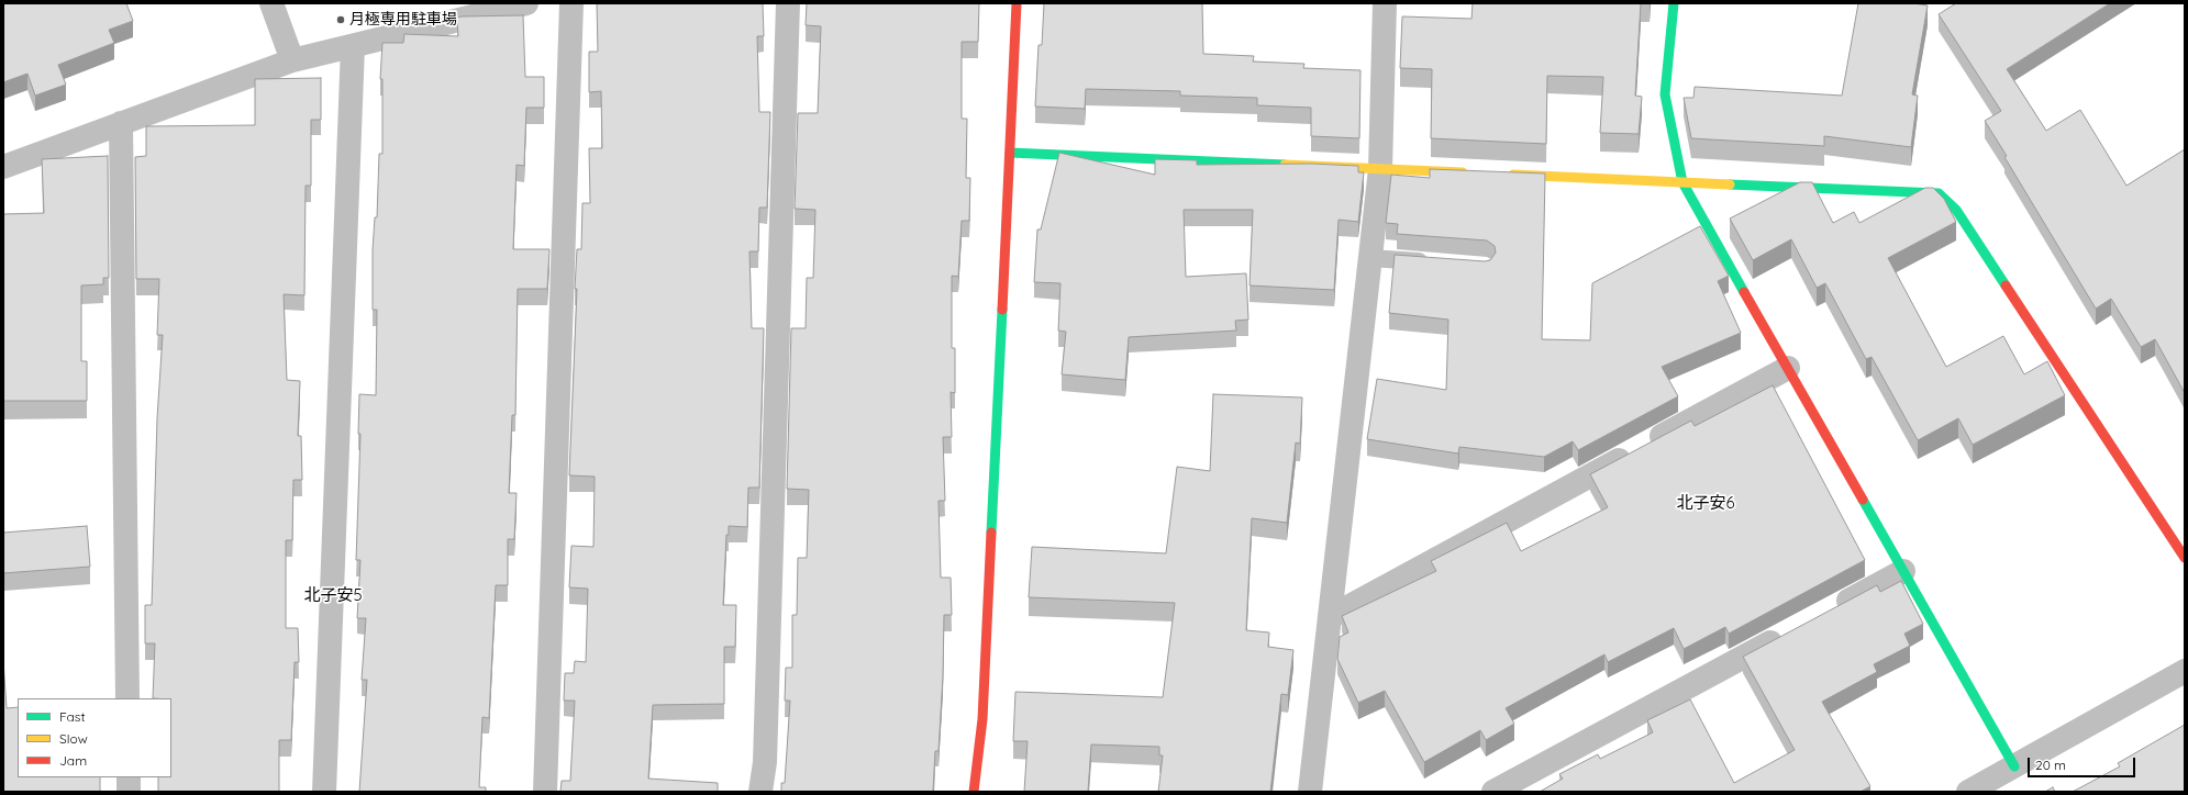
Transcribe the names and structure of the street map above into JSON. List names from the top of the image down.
{
  "districts": ["北子安6", "北子安5"],
  "places": ["月極専用駐車場"],
  "legend": ["Fast", "Slow", "Jam"],
  "scale_bar": "20 m"
}
